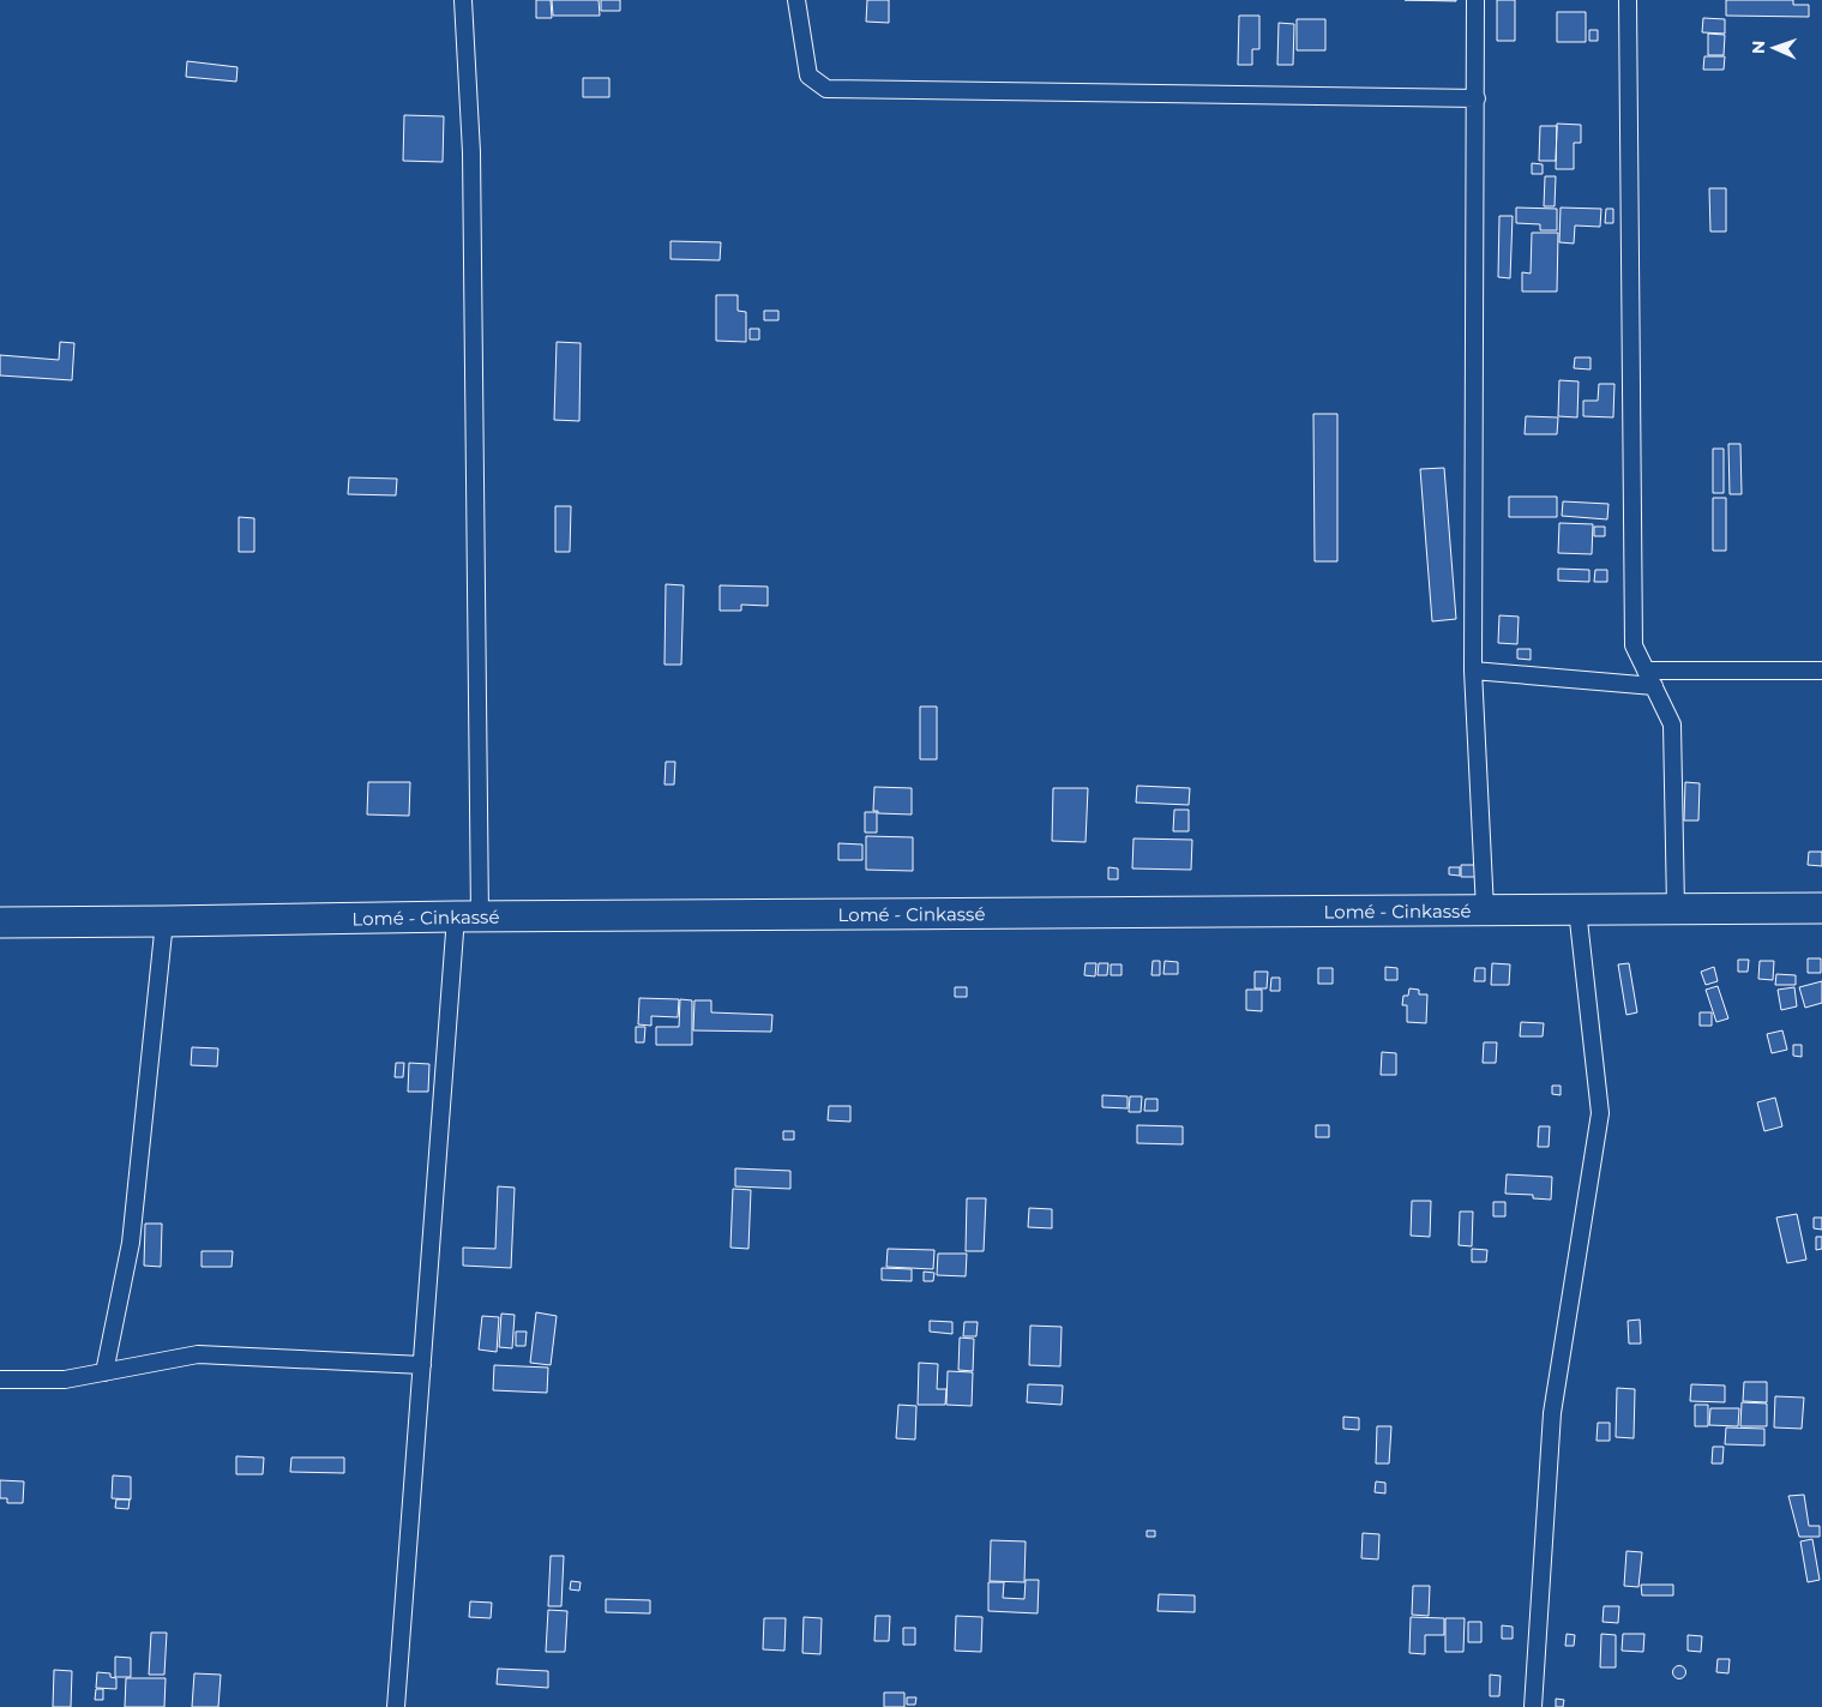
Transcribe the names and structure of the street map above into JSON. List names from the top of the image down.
{
  "streets": {
    "highway": ["Lomé - Cinkassé"]
  },
  "north": "left"
}
